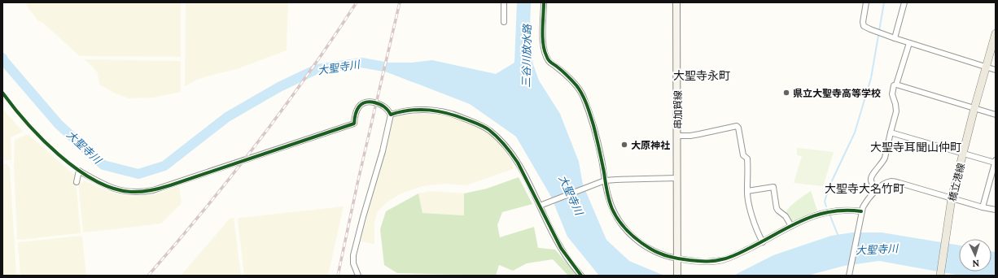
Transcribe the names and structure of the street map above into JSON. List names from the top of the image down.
{
  "streets": {
    "main road": ["串加賀線", "橋立港線"]
  },
  "districts": ["大聖寺永町", "大聖寺耳聞山仲町", "大聖寺大名竹町"],
  "water": ["三谷川放水路", "大聖寺川"],
  "places": ["県立大聖寺高等学校", "大原神社"],
  "north": "bottom"
}
